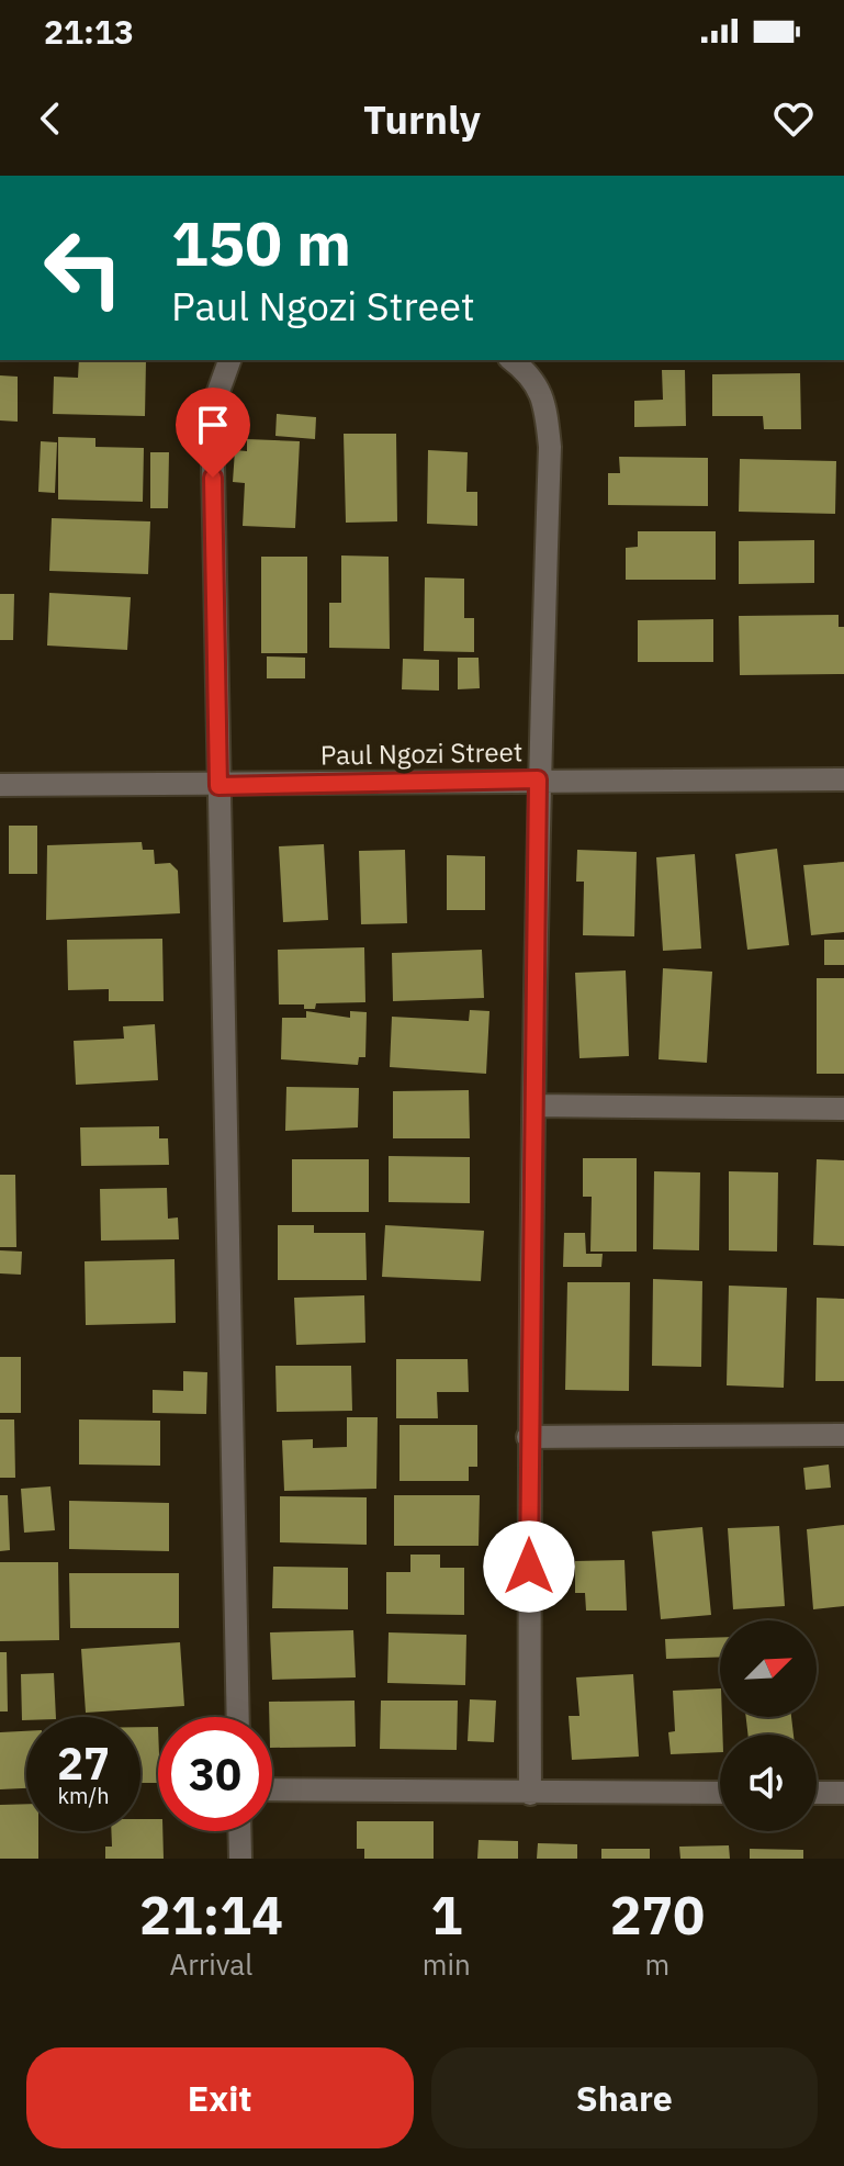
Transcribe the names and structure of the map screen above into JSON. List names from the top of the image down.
{
  "streets": {
    "street": ["Paul Ngozi Street"]
  },
  "north": "top right",
  "page": {
    "status": "21:13",
    "header": "Turnly",
    "turn": ["150 m", "Paul Ngozi Street"],
    "speed": "27 km/h",
    "limit": "30",
    "eta": [
      "21:14",
      "Arrival",
      "1",
      "min",
      "270",
      "m"
    ],
    "buttons": ["Exit", "Share"]
  }
}
